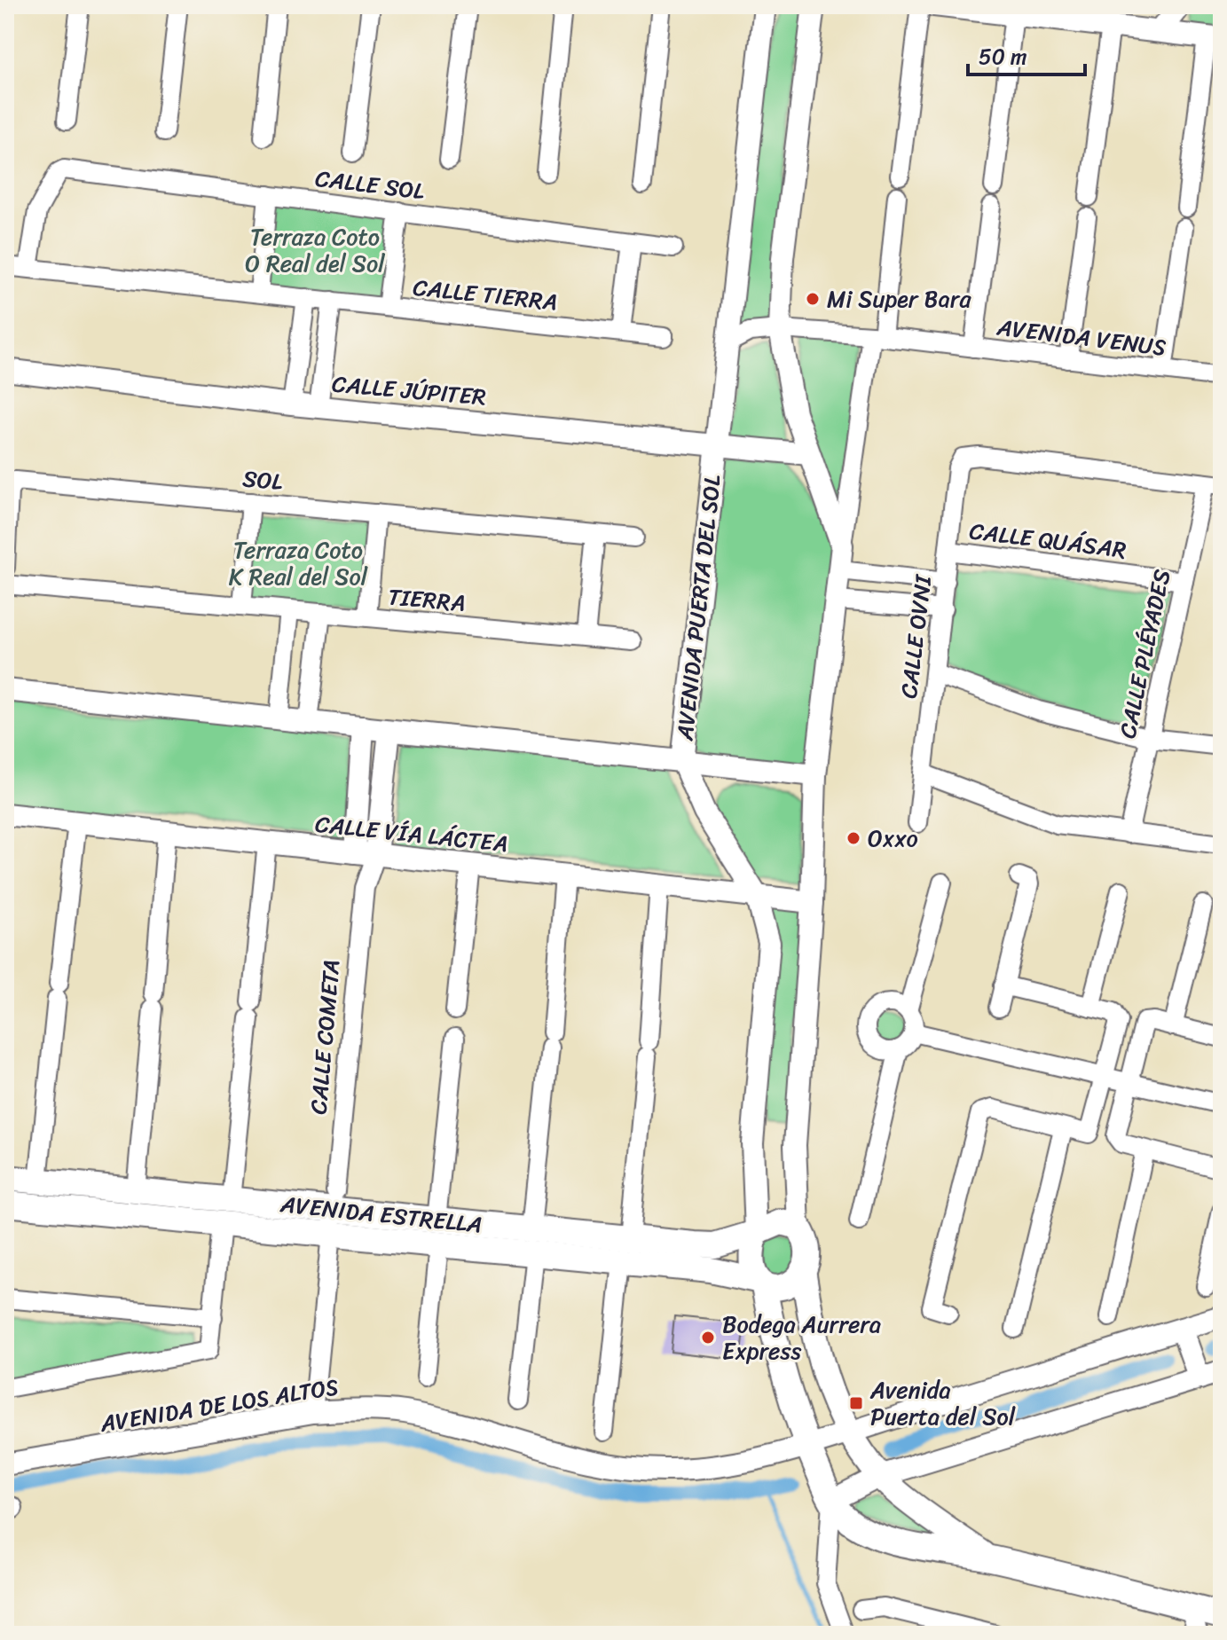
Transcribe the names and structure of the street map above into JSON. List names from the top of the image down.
{
  "streets": {
    "main road": ["AVENIDA ESTRELLA"],
    "street": [
      "CALLE SOL",
      "CALLE TIERRA",
      "AVENIDA VENUS",
      "CALLE JÚPITER",
      "SOL",
      "CALLE QUÁSAR",
      "TIERRA",
      "AVENIDA PUERTA DEL SOL",
      "CALLE OVNI",
      "CALLE PLÉYADES",
      "CALLE VÍA LÁCTEA",
      "CALLE COMETA",
      "AVENIDA DE LOS ALTOS"
    ]
  },
  "crossings": [
    ["CALLE SOL", "CALLE TIERRA"],
    ["AVENIDA VENUS", "AVENIDA PUERTA DEL SOL"],
    ["CALLE JÚPITER", "AVENIDA PUERTA DEL SOL"],
    ["CALLE QUÁSAR", "CALLE OVNI"],
    ["CALLE QUÁSAR", "CALLE PLÉYADES"],
    ["AVENIDA PUERTA DEL SOL", "CALLE VÍA LÁCTEA"],
    ["AVENIDA PUERTA DEL SOL", "AVENIDA ESTRELLA"],
    ["CALLE OVNI", "CALLE PLÉYADES"],
    ["CALLE VÍA LÁCTEA", "CALLE COMETA"],
    ["CALLE COMETA", "AVENIDA ESTRELLA"],
    ["CALLE COMETA", "AVENIDA DE LOS ALTOS"]
  ],
  "parks": ["Terraza Coto O Real del Sol", "Terraza Coto K Real del Sol"],
  "places": {
    "other": ["Mi Super Bara", "Oxxo", "Bodega Aurrera Express"],
    "transit": ["Avenida Puerta del Sol"]
  },
  "scale_bar": "50 m"
}
